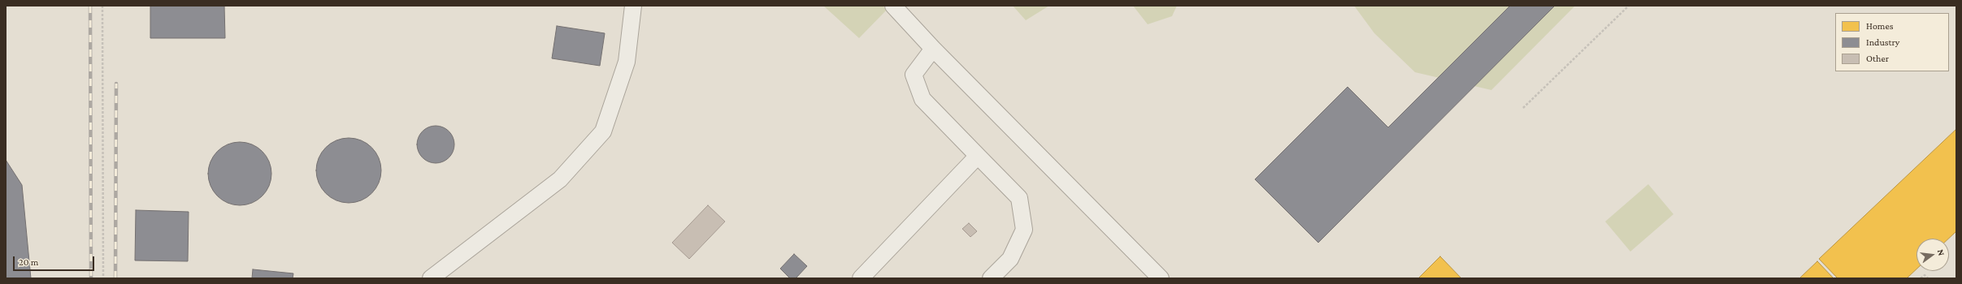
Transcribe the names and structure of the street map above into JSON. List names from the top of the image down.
{
  "legend": ["Homes", "Industry", "Other"],
  "scale_bar": "20 m",
  "north": "right"
}
